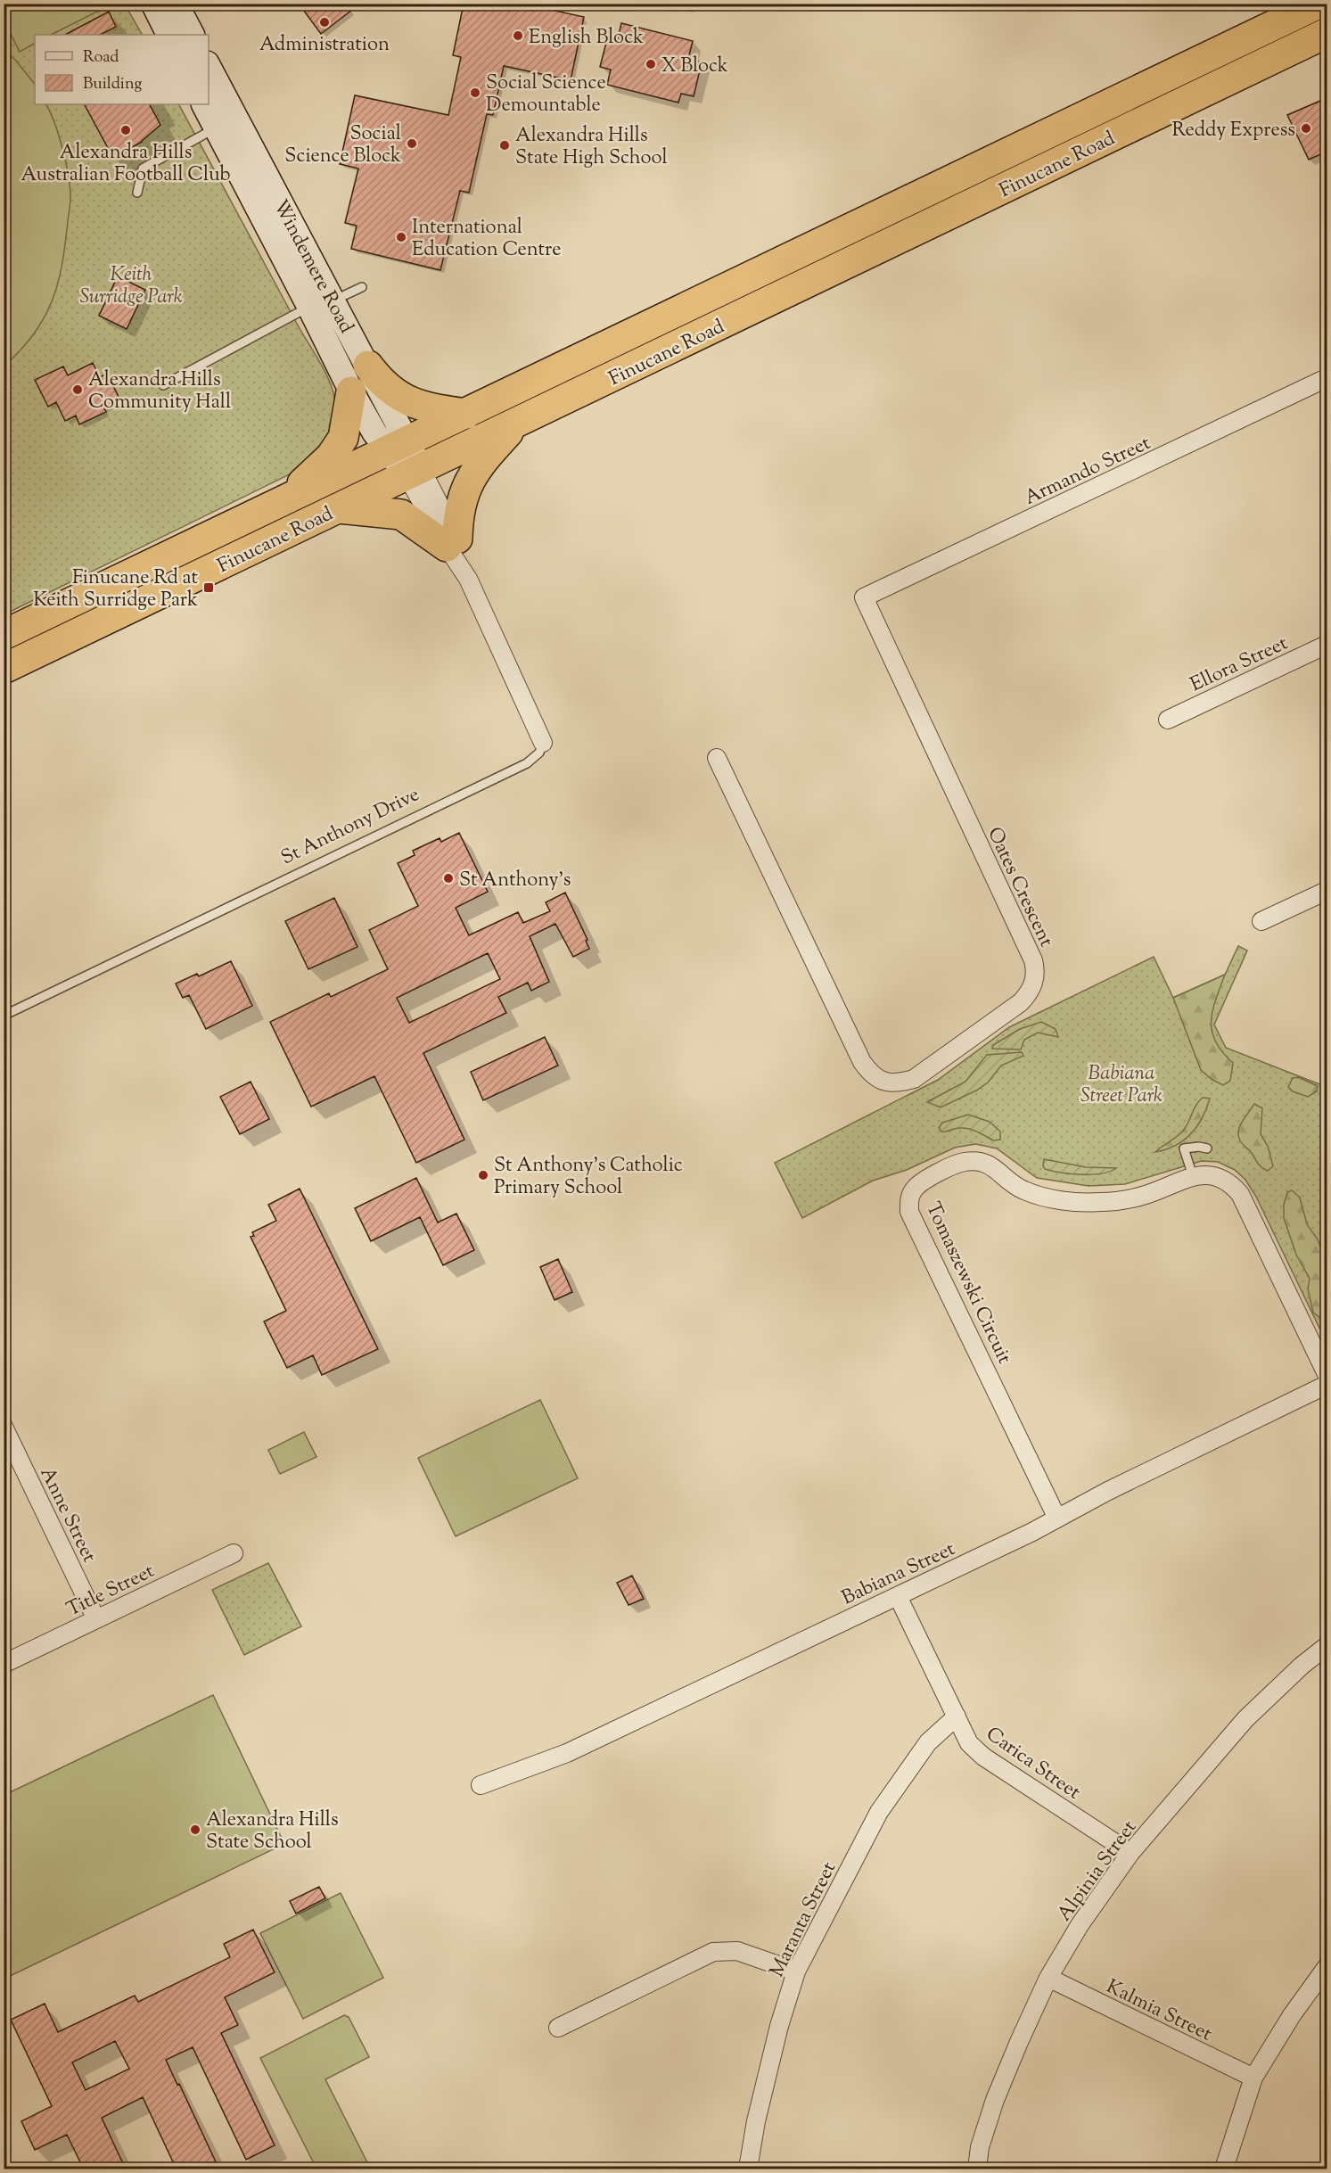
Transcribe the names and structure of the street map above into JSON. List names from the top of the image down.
{
  "streets": {
    "highway": ["Finucane Road"],
    "main road": ["Windemere Road"],
    "street": [
      "Armando Street",
      "Ellora Street",
      "St Anthony Drive",
      "Oates Crescent",
      "Tomaszewski Circuit",
      "Anne Street",
      "Babiana Street",
      "Title Street",
      "Carica Street",
      "Alpinia Street",
      "Maranta Street",
      "Kalmia Street"
    ]
  },
  "crossings": [
    ["Finucane Road", "Windemere Road"],
    ["Finucane Road", "St Anthony Drive"],
    ["Windemere Road", "St Anthony Drive"],
    ["Armando Street", "Oates Crescent"],
    ["Tomaszewski Circuit", "Babiana Street"],
    ["Anne Street", "Title Street"],
    ["Babiana Street", "Carica Street"],
    ["Carica Street", "Alpinia Street"],
    ["Carica Street", "Maranta Street"],
    ["Alpinia Street", "Kalmia Street"]
  ],
  "parks": ["Keith Surridge Park", "Babiana Street Park"],
  "places": {
    "other": [
      "Administration",
      "English Block",
      "X Block",
      "Social Science Demountable",
      "Reddy Express",
      "Alexandra Hills Australian Football Club",
      "Social Science Block",
      "Alexandra Hills State High School",
      "International Education Centre",
      "Alexandra Hills Community Hall",
      "St Anthony's",
      "St Anthony's Catholic Primary School",
      "Alexandra Hills State School"
    ],
    "transit": ["Finucane Rd at Keith Surridge Park"]
  },
  "legend": ["Road", "Building"]
}
